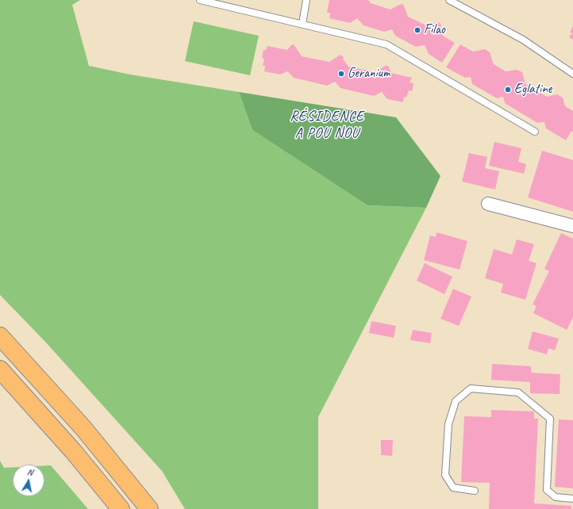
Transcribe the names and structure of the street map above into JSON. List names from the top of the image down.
{
  "districts": ["RÉSIDENCE A POU NOU"],
  "places": ["Filao", "Geranium", "Eglatine"],
  "north": "top"
}
